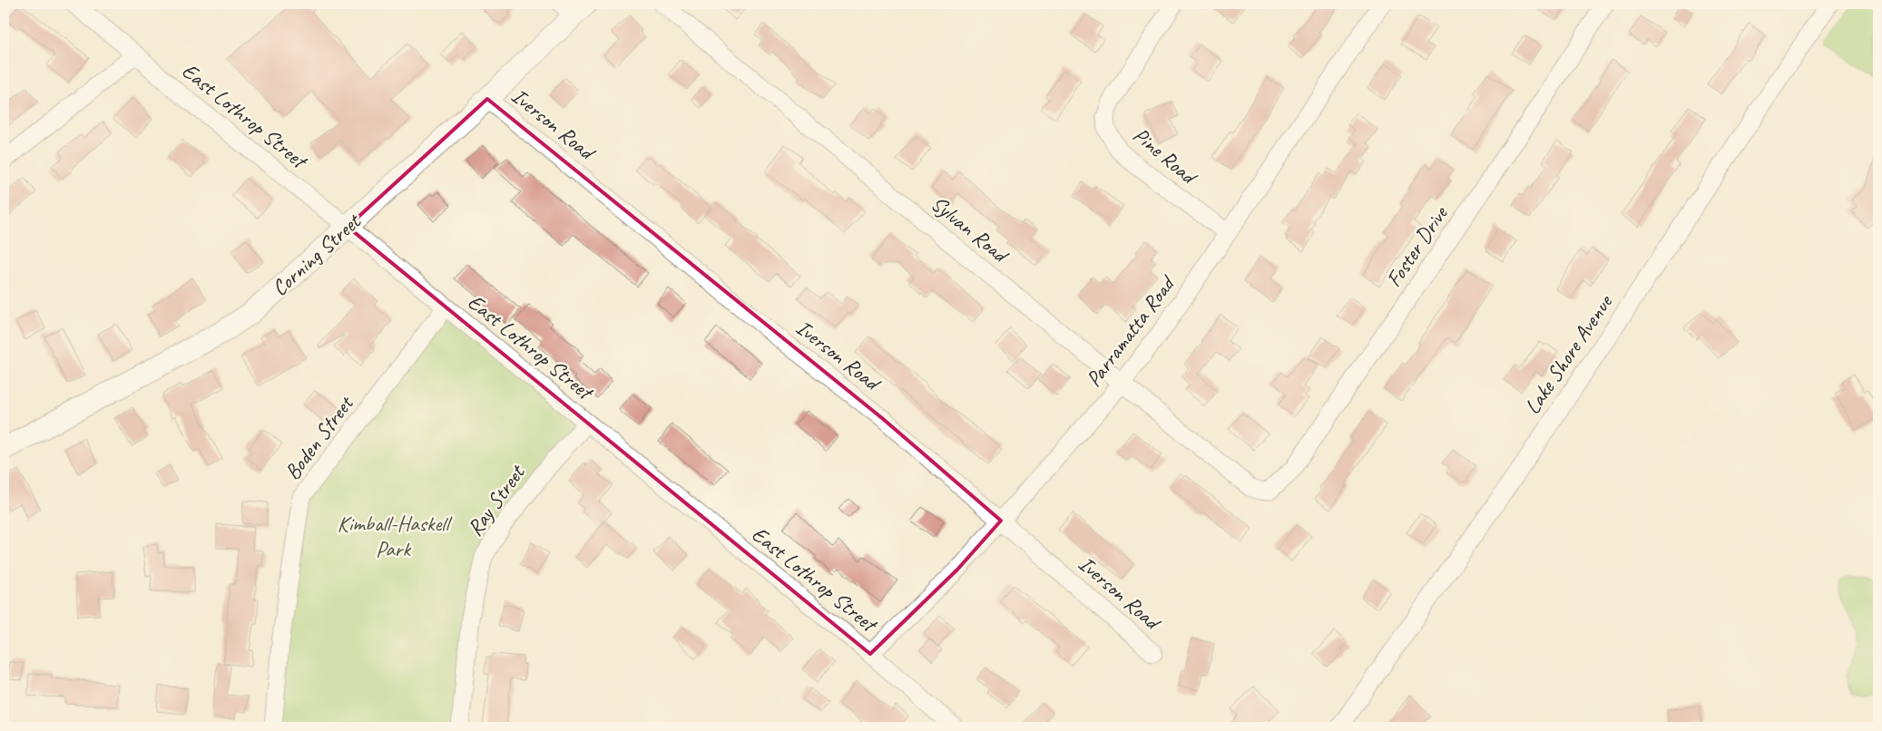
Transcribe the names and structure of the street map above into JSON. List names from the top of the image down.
{
  "streets": {
    "street": [
      "East Lothrop Street",
      "Iverson Road",
      "Pine Road",
      "Sylvan Road",
      "Foster Drive",
      "Corning Street",
      "Parramatta Road",
      "Lake Shore Avenue",
      "Boden Street",
      "Ray Street"
    ]
  },
  "crossings": [
    ["East Lothrop Street", "Corning Street"],
    ["East Lothrop Street", "Parramatta Road"],
    ["East Lothrop Street", "Boden Street"],
    ["East Lothrop Street", "Ray Street"],
    ["Iverson Road", "Corning Street"],
    ["Iverson Road", "Parramatta Road"],
    ["Pine Road", "Parramatta Road"],
    ["Sylvan Road", "Foster Drive"],
    ["Sylvan Road", "Parramatta Road"]
  ],
  "parks": ["Kimball-Haskell Park"]
}
